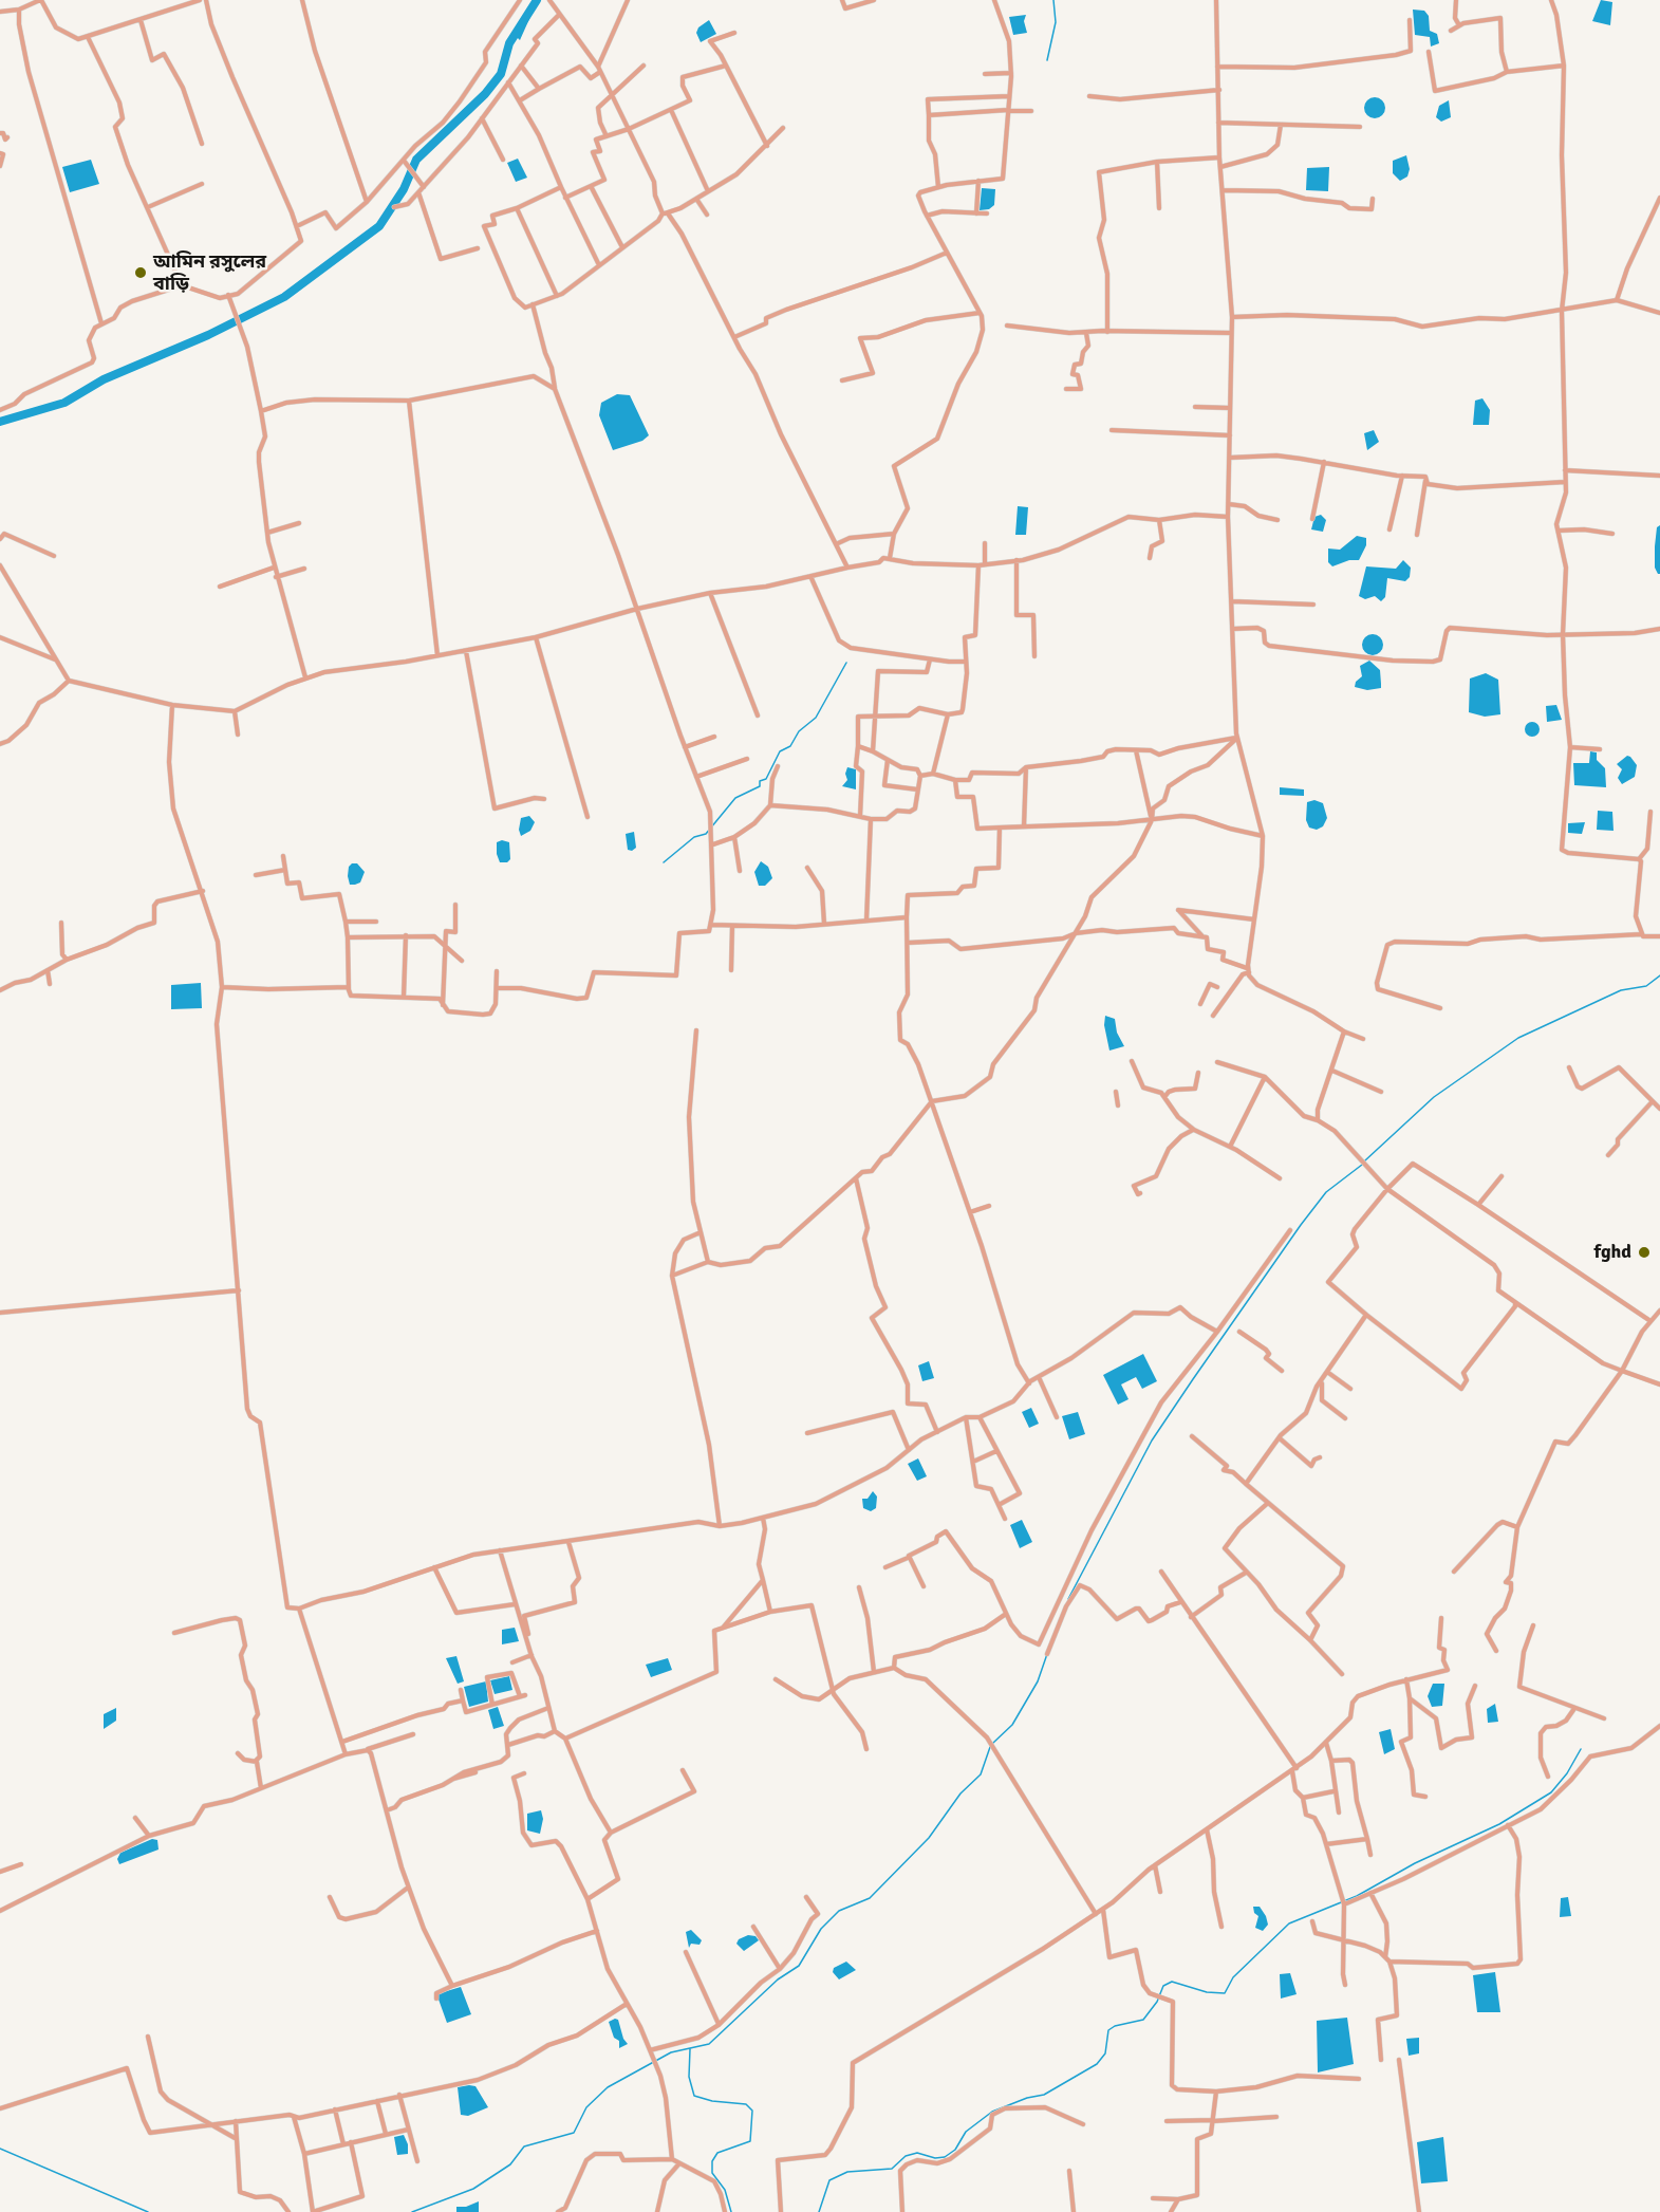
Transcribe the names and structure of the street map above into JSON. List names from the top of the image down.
{
  "places": ["আমিন রসুলের বাড়ি", "fghd"]
}
